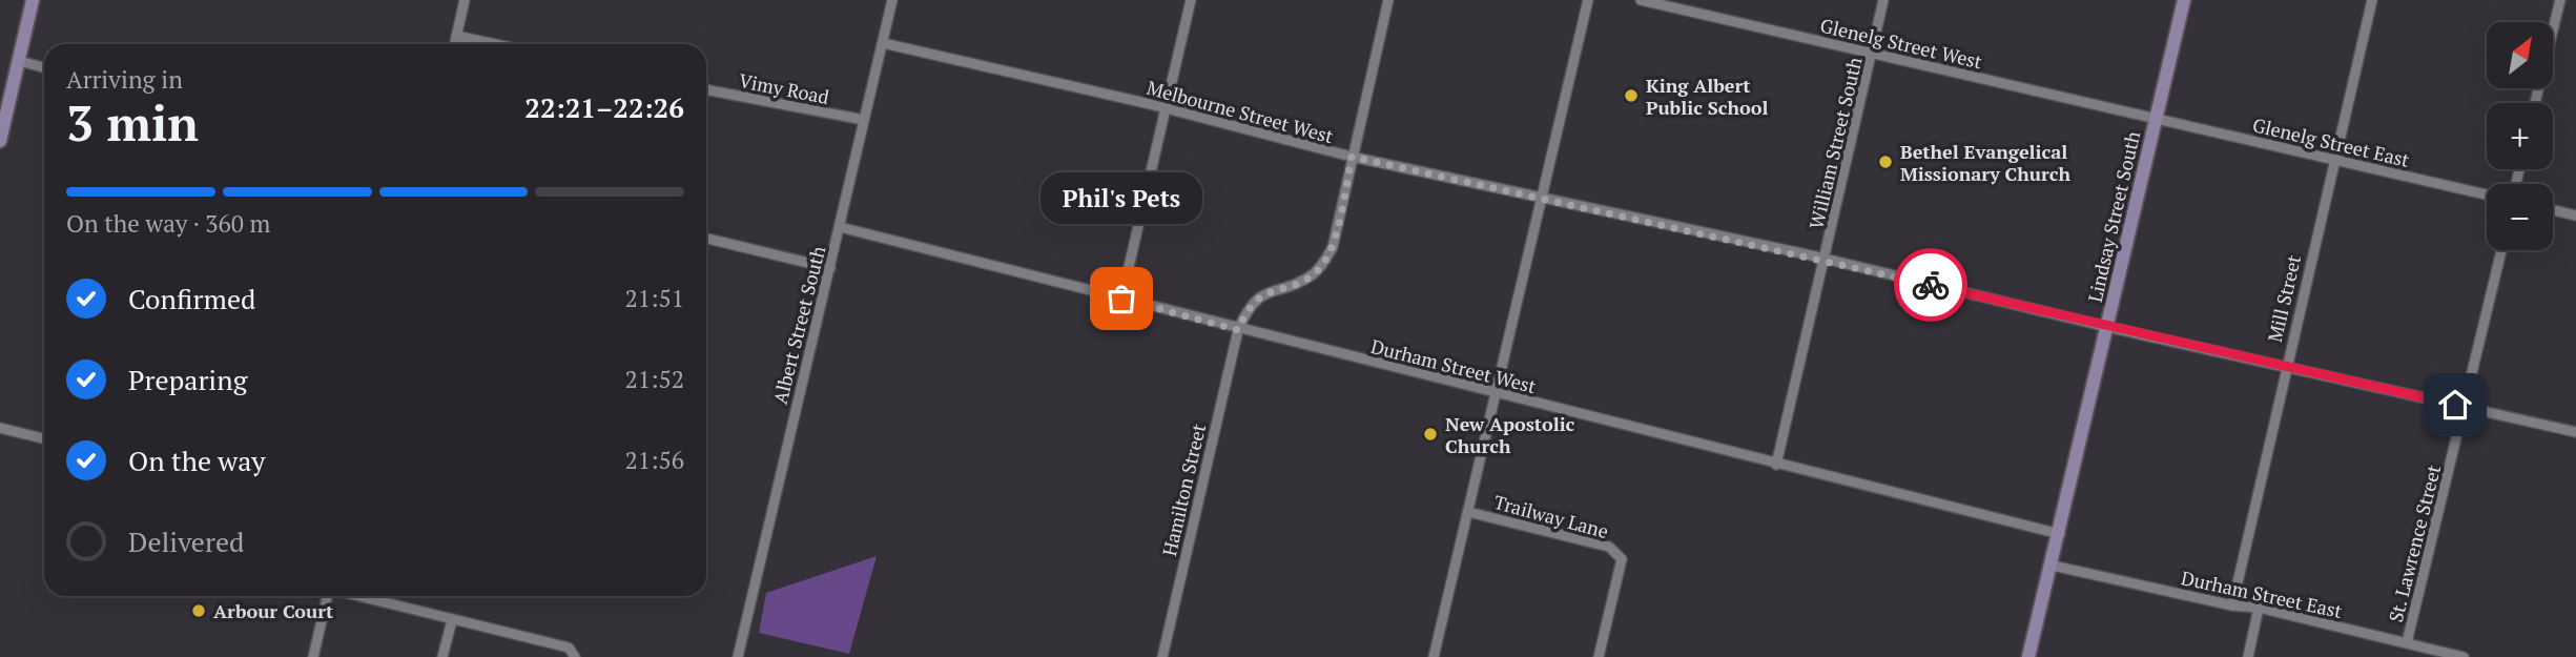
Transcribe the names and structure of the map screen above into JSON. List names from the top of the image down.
{
  "streets": {
    "main road": ["Lindsay Street South"],
    "street": [
      "Glenelg Street West",
      "Vimy Road",
      "Melbourne Street West",
      "Glenelg Street East",
      "William Street South",
      "Mill Street",
      "Albert Street South",
      "Durham Street West",
      "Hamilton Street",
      "Trailway Lane",
      "St. Lawrence Street",
      "Durham Street East"
    ]
  },
  "crossings": [
    ["Glenelg Street West", "Glenelg Street East"],
    ["Glenelg Street West", "William Street South"],
    ["Glenelg Street West", "Lindsay Street South"],
    ["Vimy Road", "Albert Street South"],
    ["Melbourne Street West", "William Street South"],
    ["Melbourne Street West", "Lindsay Street South"],
    ["Melbourne Street West", "Mill Street"],
    ["Melbourne Street West", "Albert Street South"],
    ["Melbourne Street West", "Hamilton Street"],
    ["Melbourne Street West", "St. Lawrence Street"],
    ["Glenelg Street East", "Lindsay Street South"],
    ["Glenelg Street East", "Mill Street"],
    ["William Street South", "Durham Street West"],
    ["Lindsay Street South", "Durham Street West"],
    ["Lindsay Street South", "Durham Street East"],
    ["Mill Street", "Durham Street East"],
    ["Albert Street South", "Durham Street West"],
    ["Durham Street West", "Hamilton Street"],
    ["St. Lawrence Street", "Durham Street East"]
  ],
  "places": [
    "King Albert Public School",
    "Bethel Evangelical Missionary Church",
    "Phil's Pets",
    "New Apostolic Church",
    "Arbour Court"
  ],
  "north": "top right",
  "page": {
    "map_buttons": ["+", "−"],
    "heading": ["3 min", "Arriving in", "22:21–22:26"],
    "bar": "On the way · 360 m",
    "bubble": "Phil's Pets",
    "list": [
      ["Confirmed", "21:51"],
      ["Preparing", "21:52"],
      ["On the way", "21:56"],
      "Delivered"
    ]
  }
}
